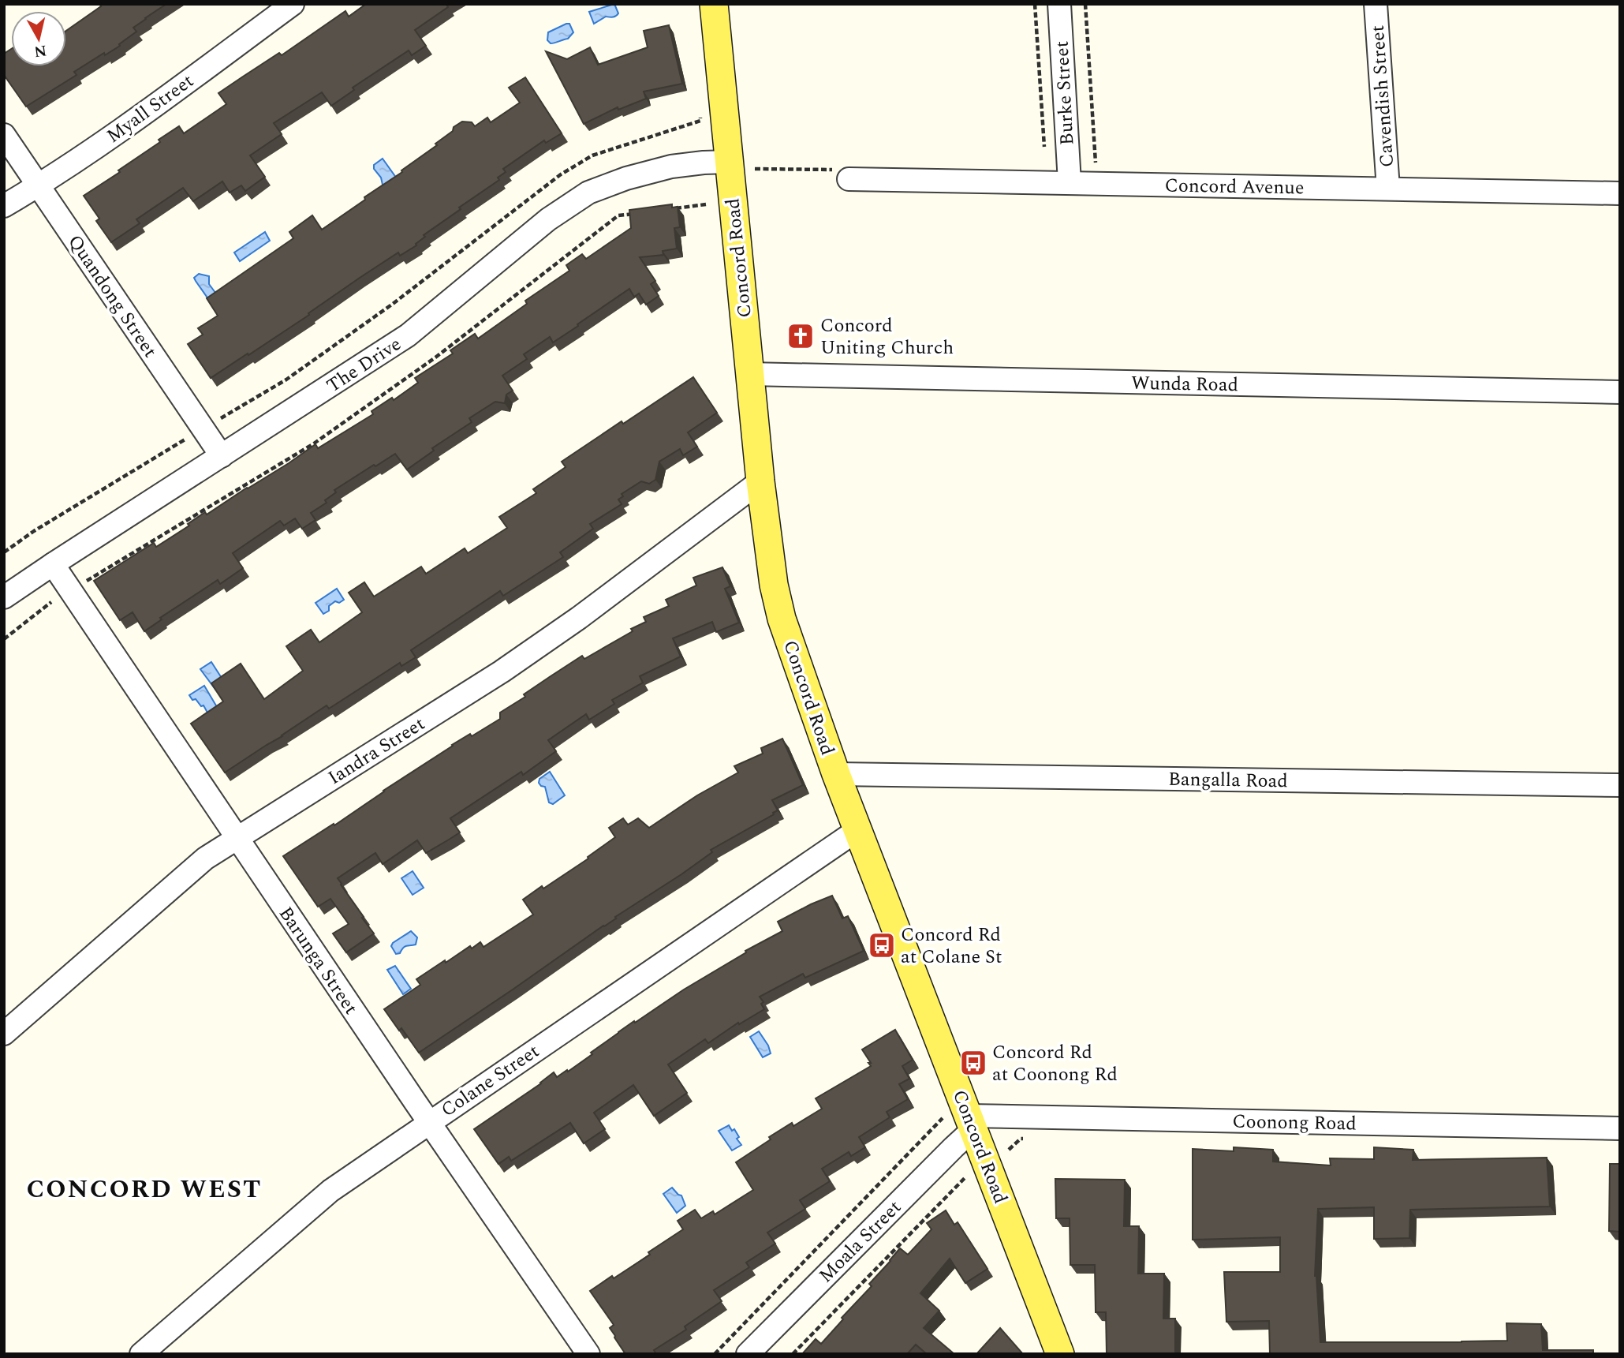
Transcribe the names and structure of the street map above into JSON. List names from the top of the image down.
{
  "streets": {
    "main road": ["Concord Road"],
    "street": [
      "Burke Street",
      "Cavendish Street",
      "Myall Street",
      "Concord Avenue",
      "Quandong Street",
      "The Drive",
      "Wunda Road",
      "Iandra Street",
      "Bangalla Road",
      "Barunga Street",
      "Colane Street",
      "Coonong Road",
      "Moala Street"
    ]
  },
  "crossings": [
    ["Burke Street", "Concord Avenue"],
    ["Cavendish Street", "Concord Avenue"],
    ["Myall Street", "Quandong Street"],
    ["Concord Road", "The Drive"],
    ["Concord Road", "Wunda Road"],
    ["Concord Road", "Iandra Street"],
    ["Concord Road", "Bangalla Road"],
    ["Concord Road", "Colane Street"],
    ["Concord Road", "Coonong Road"],
    ["Concord Road", "Moala Street"],
    ["Quandong Street", "The Drive"],
    ["The Drive", "Barunga Street"],
    ["Iandra Street", "Barunga Street"],
    ["Barunga Street", "Colane Street"],
    ["Coonong Road", "Moala Street"]
  ],
  "districts": ["CONCORD WEST"],
  "places": {
    "church": ["Concord Uniting Church"],
    "bus stop": ["Concord Rd at Colane St", "Concord Rd at Coonong Rd"]
  },
  "north": "bottom"
}
